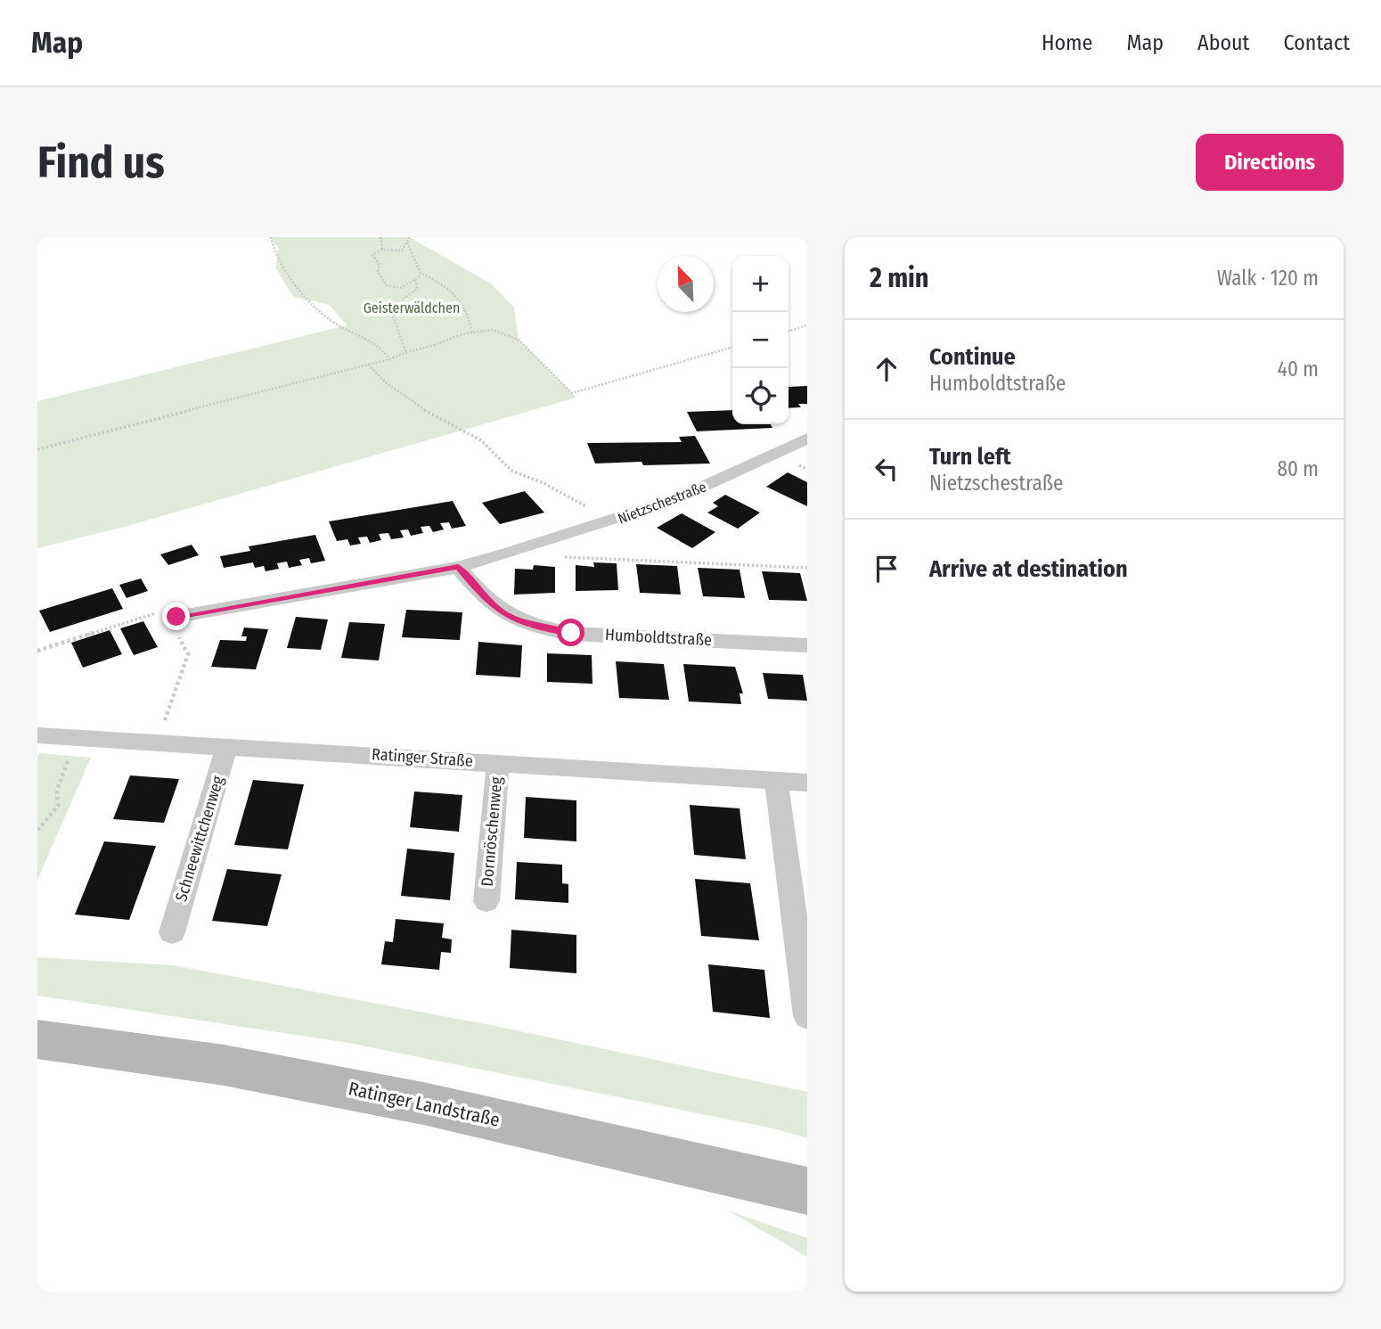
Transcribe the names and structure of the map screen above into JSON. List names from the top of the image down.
{
  "streets": {
    "main road": ["Ratinger Landstraße"],
    "street": [
      "Nietzschestraße",
      "Humboldtstraße",
      "Ratinger Straße",
      "Dornröschenweg",
      "Schneewittchenweg"
    ]
  },
  "crossings": [
    ["Nietzschestraße", "Humboldtstraße"],
    ["Ratinger Straße", "Dornröschenweg"],
    ["Ratinger Straße", "Schneewittchenweg"]
  ],
  "parks": ["Geisterwäldchen"],
  "north": "top left",
  "page": {
    "header": "Map",
    "nav": [
      "Home",
      "Map",
      "About",
      "Contact"
    ],
    "buttons": "Directions",
    "title": "Find us",
    "heading": ["2 min", "Walk · 120 m"],
    "map_buttons": ["+", "−"],
    "list": [
      ["Continue", "Humboldtstraße", "40 m"],
      ["Turn left", "Nietzschestraße", "80 m"],
      "Arrive at destination"
    ]
  }
}
